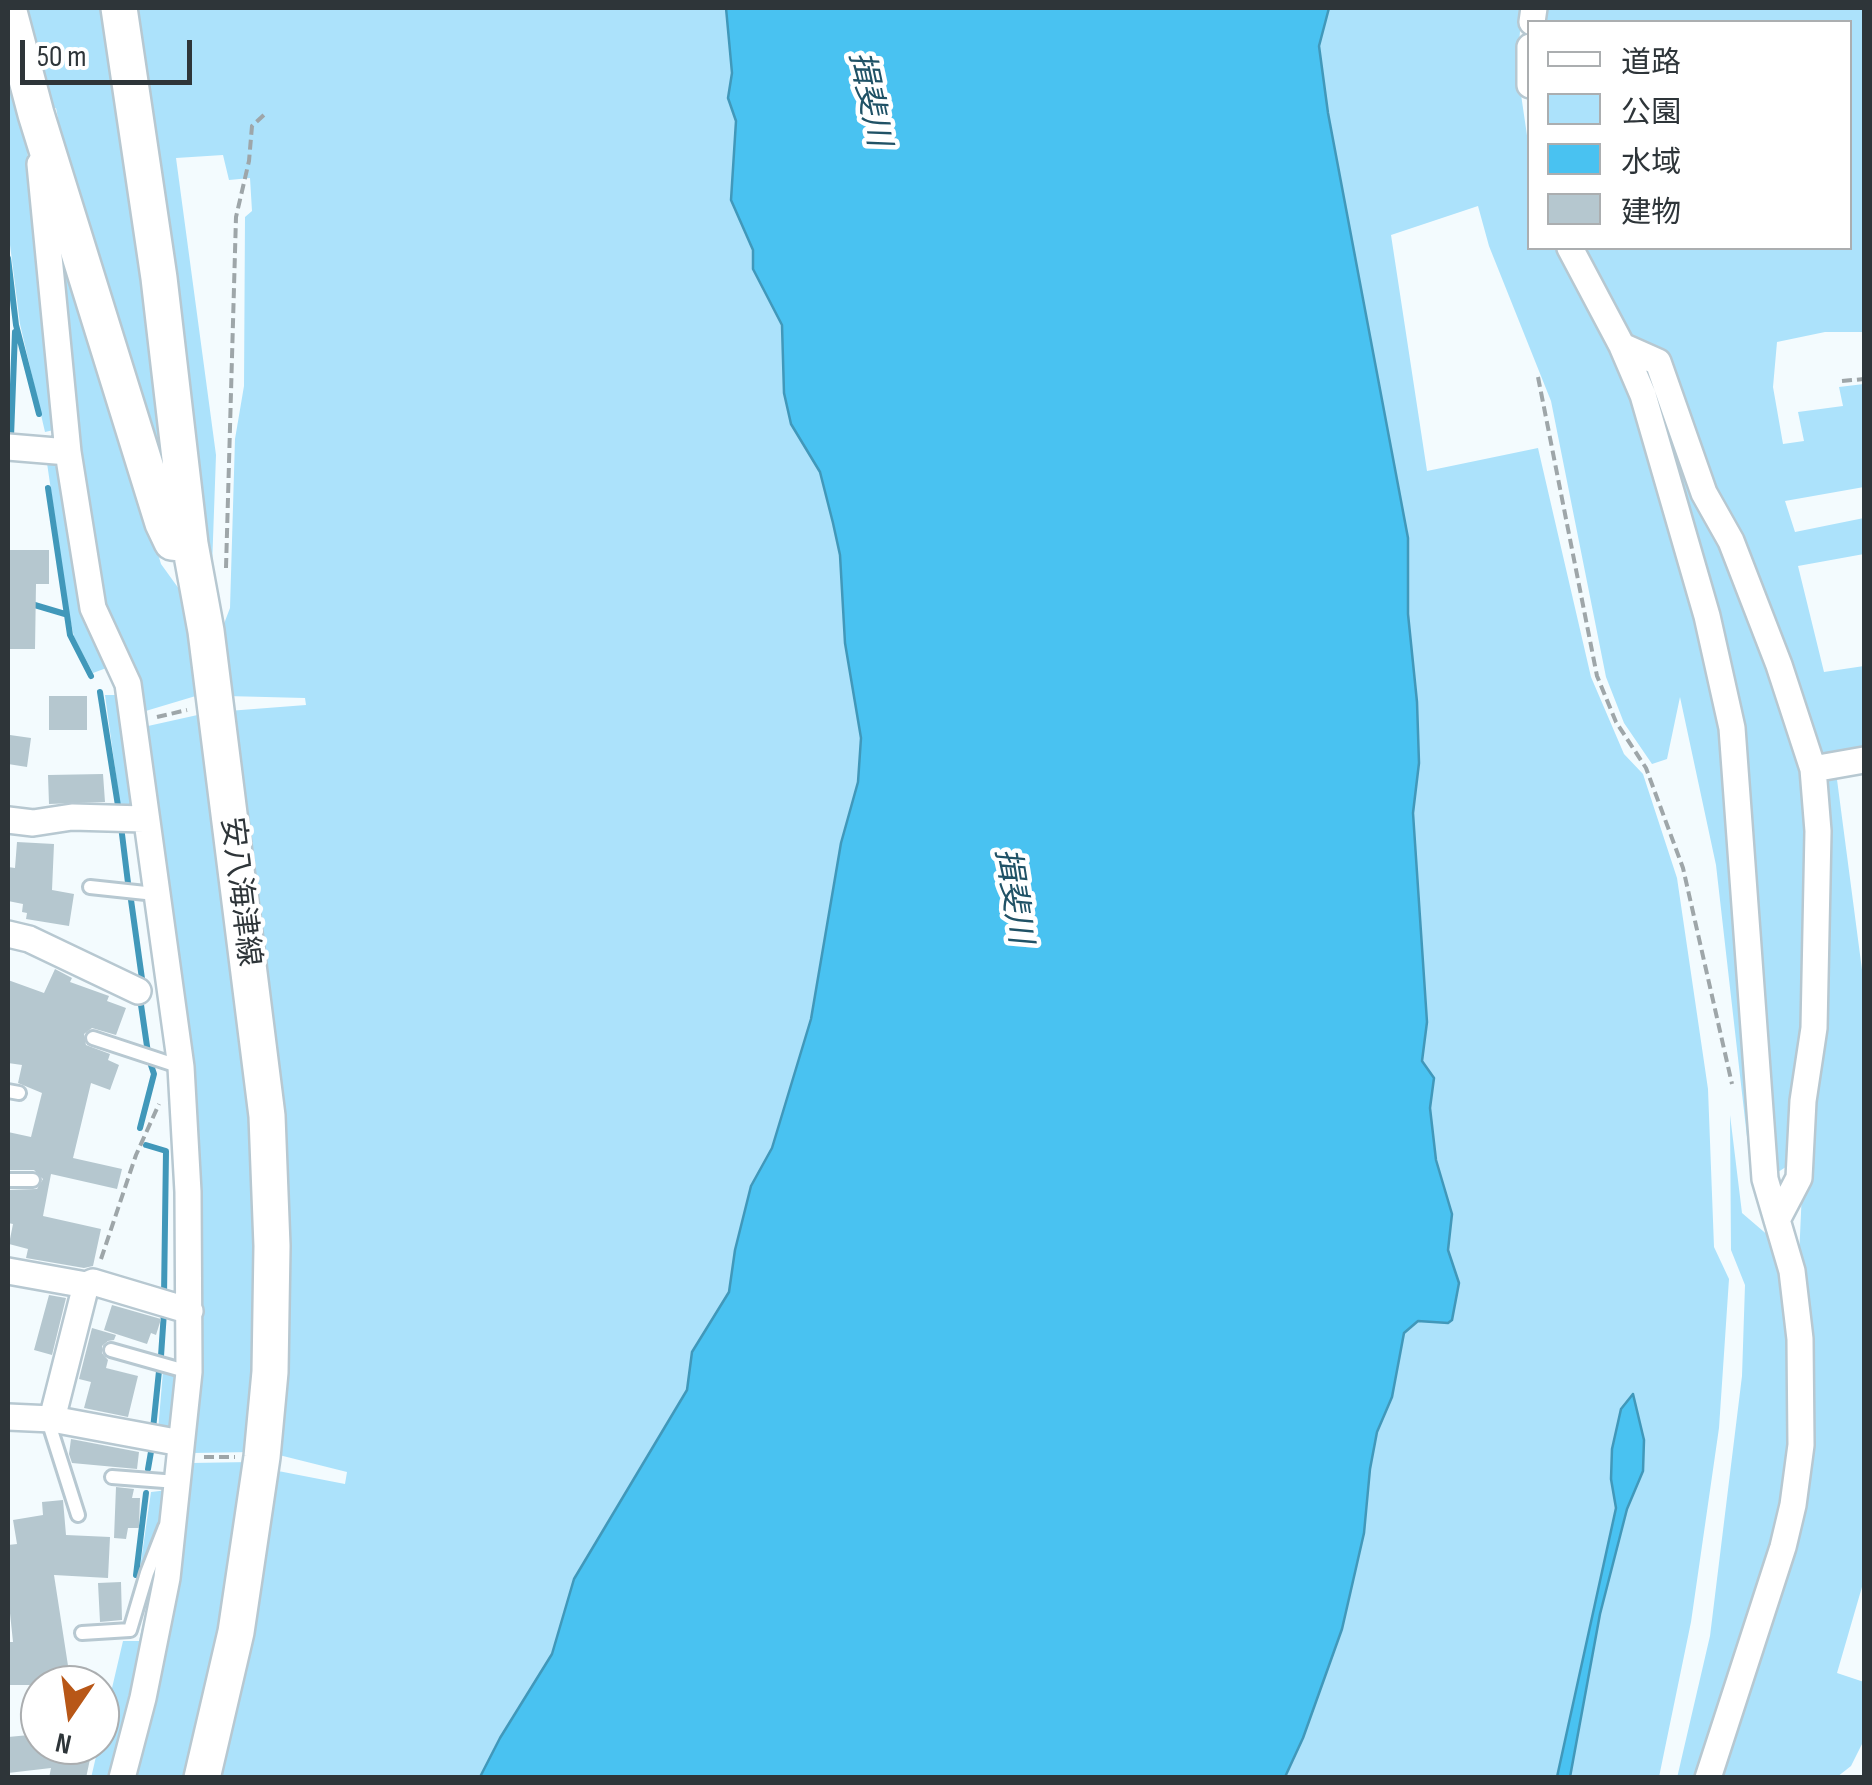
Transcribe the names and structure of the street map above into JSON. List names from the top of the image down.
{
  "streets": {
    "main road": ["安八海津線"]
  },
  "water": ["揖斐川"],
  "legend": [
    "道路",
    "公園",
    "水域",
    "建物"
  ],
  "scale_bar": "50 m",
  "north": "bottom"
}
